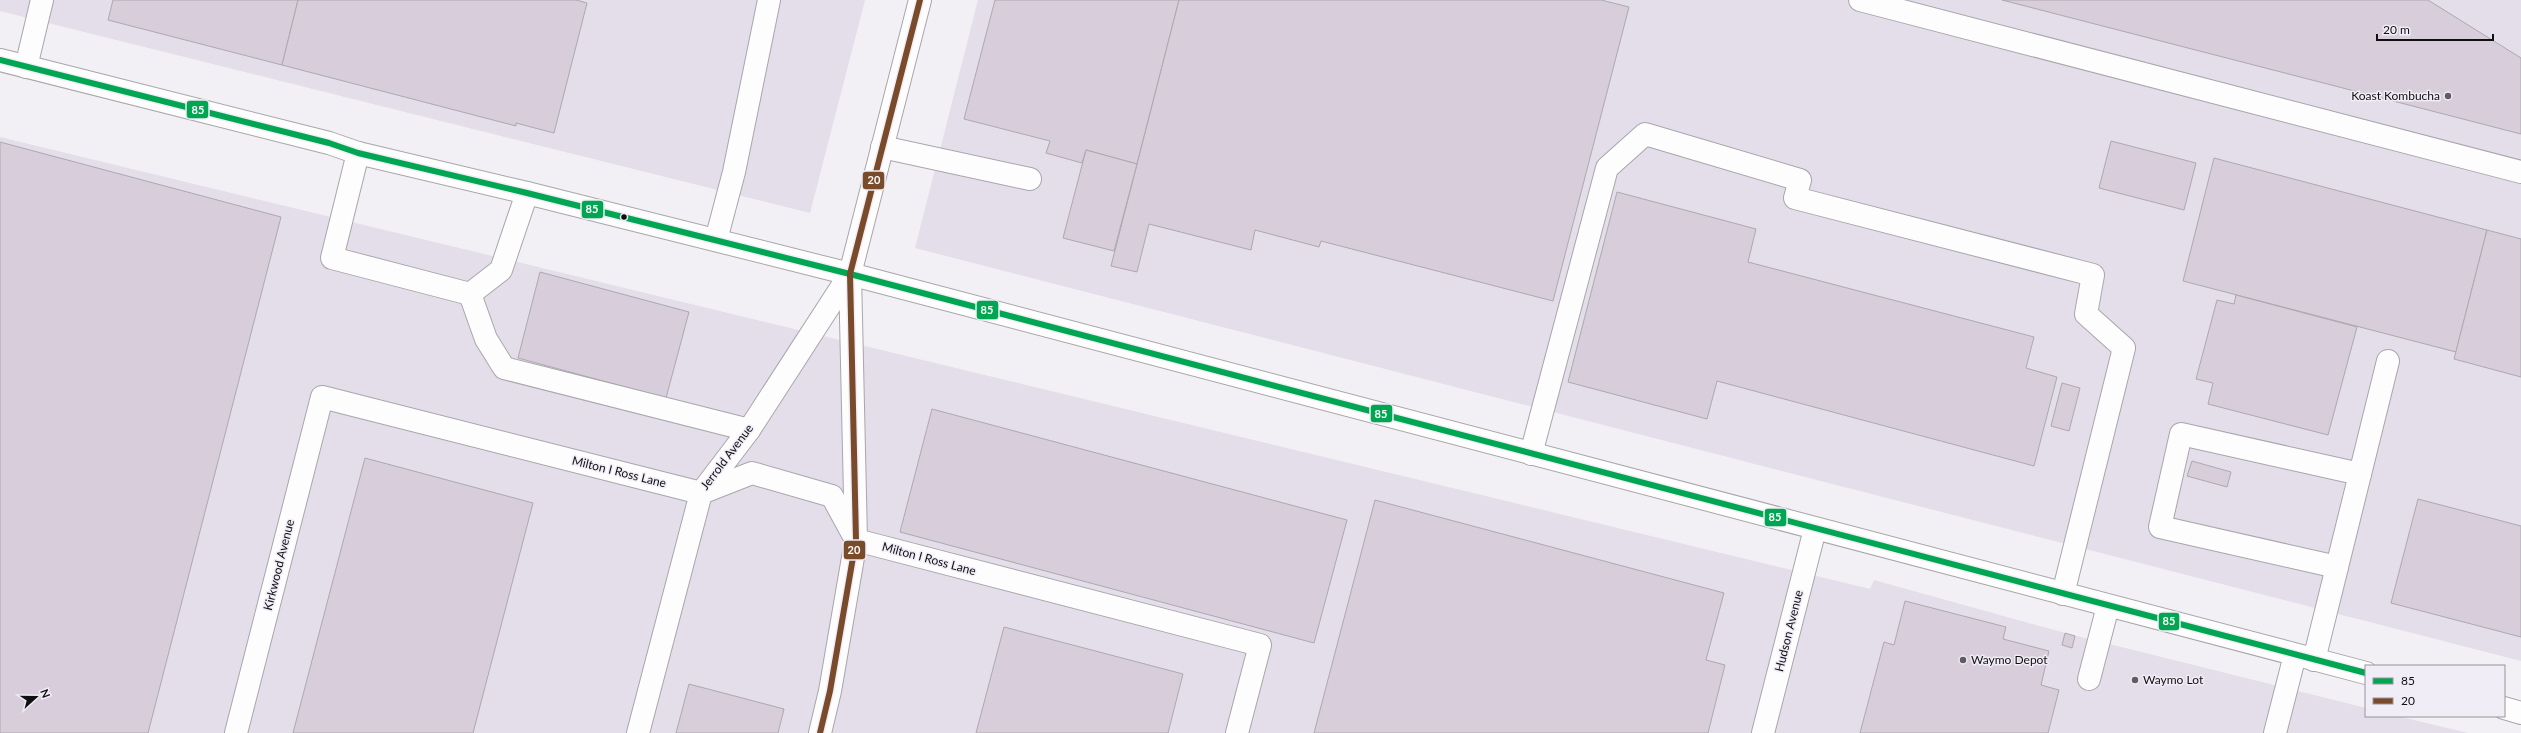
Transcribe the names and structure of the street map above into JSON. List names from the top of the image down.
{
  "streets": {
    "street": [
      "Jerrold Avenue",
      "Milton I Ross Lane",
      "Kirkwood Avenue",
      "Hudson Avenue"
    ]
  },
  "crossings": [
    ["Jerrold Avenue", "Milton I Ross Lane"],
    ["Milton I Ross Lane", "Kirkwood Avenue"]
  ],
  "places": ["Koast Kombucha", "Waymo Depot", "Waymo Lot"],
  "lines": ["transit line 20", "transit line 85"],
  "legend": ["85", "20"],
  "scale_bar": "20 m",
  "north": "right"
}
